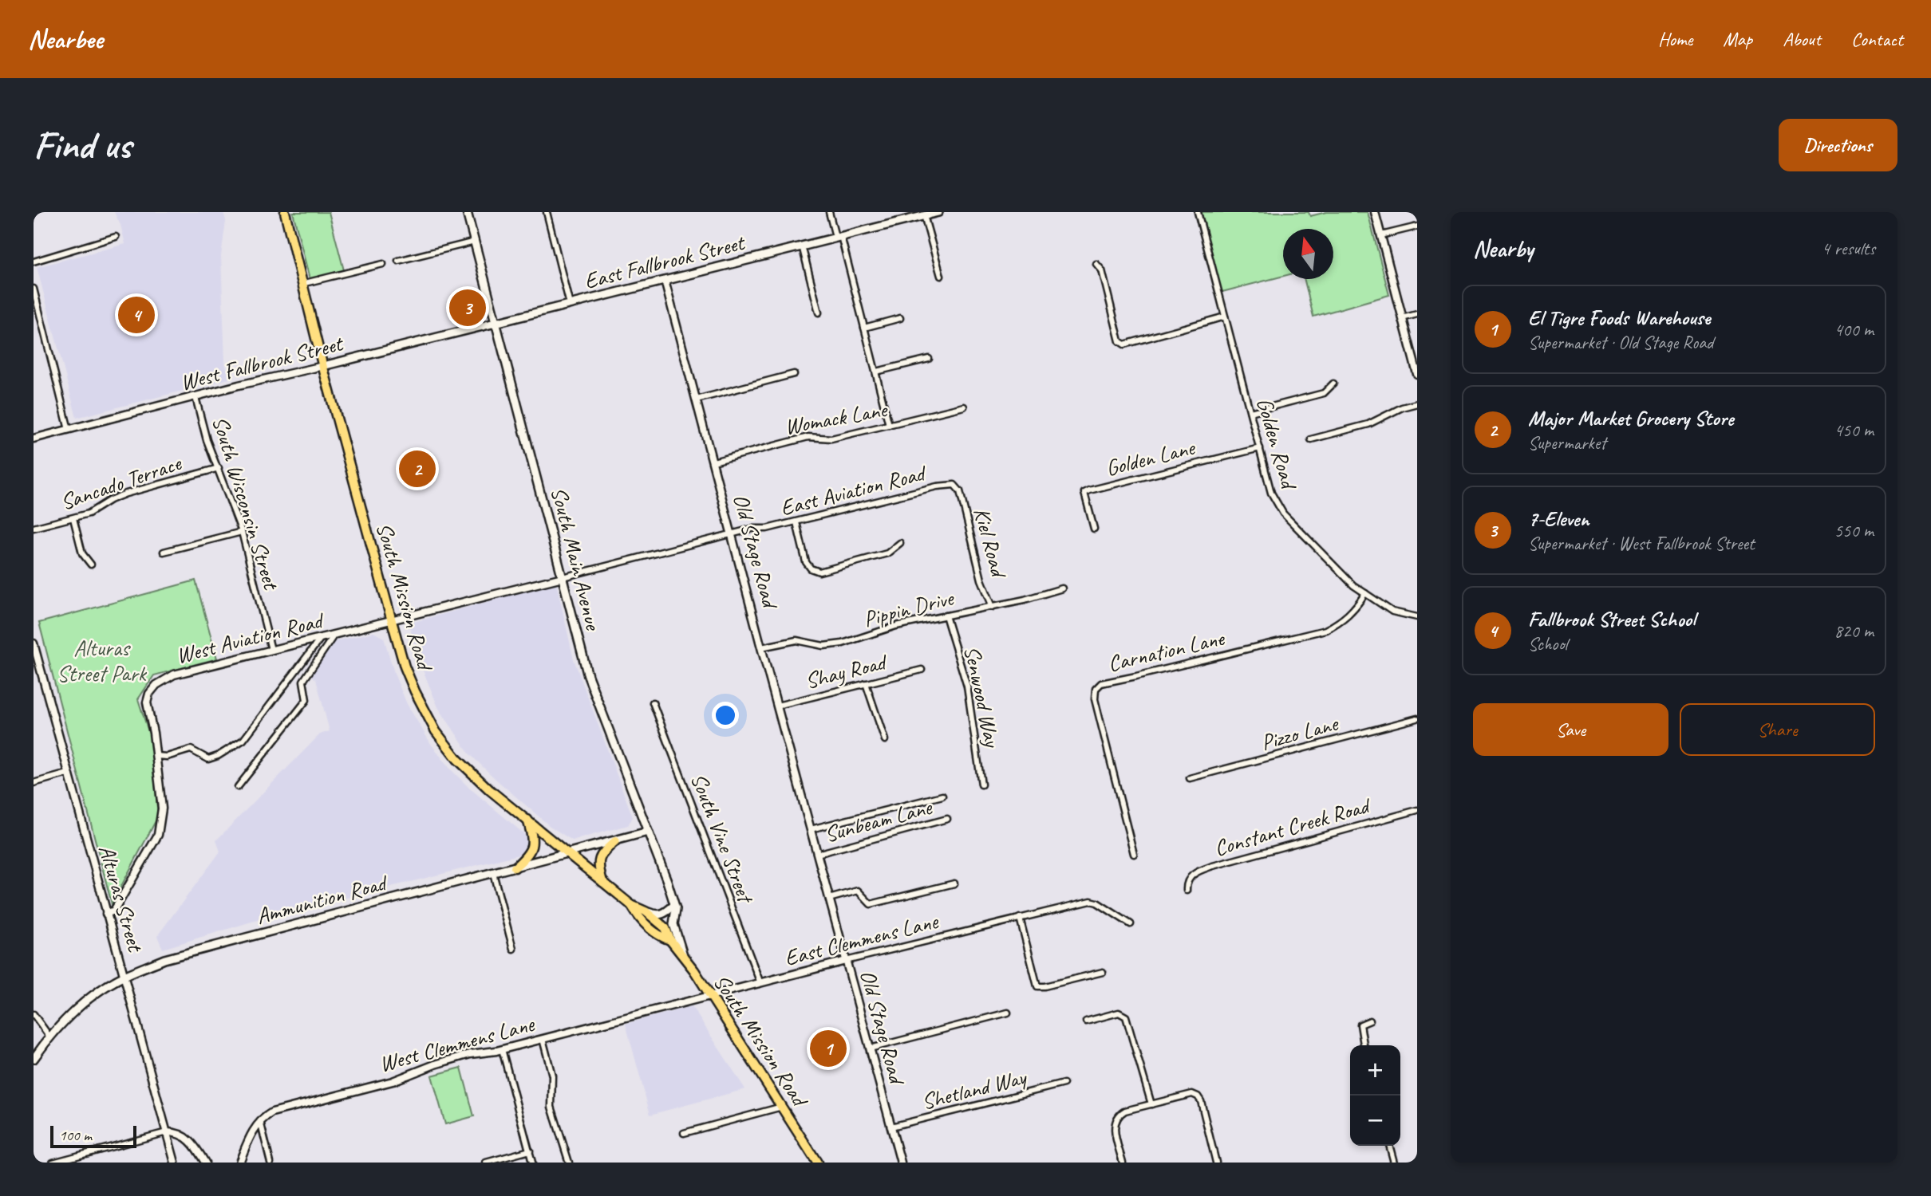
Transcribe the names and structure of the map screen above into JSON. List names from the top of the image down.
{
  "streets": {
    "main road": [
      "East Fallbrook Street",
      "West Fallbrook Street",
      "South Main Avenue",
      "South Mission Road",
      "Ammunition Road"
    ],
    "street": [
      "Womack Lane",
      "Golden Road",
      "Golden Lane",
      "Sancado Terrace",
      "East Aviation Road",
      "South Wisconsin Street",
      "Kiel Road",
      "Old Stage Road",
      "Pippin Drive",
      "West Aviation Road",
      "Carnation Lane",
      "Shay Road",
      "Senwood Way",
      "Pizzo Lane",
      "Sunbeam Lane",
      "Constant Creek Road",
      "South Vine Street",
      "Alturas Street",
      "East Clemmens Lane",
      "West Clemmens Lane",
      "Shetland Way"
    ]
  },
  "crossings": [
    ["East Fallbrook Street", "West Fallbrook Street"],
    ["East Fallbrook Street", "Old Stage Road"],
    ["East Fallbrook Street", "South Main Avenue"],
    ["West Fallbrook Street", "South Wisconsin Street"],
    ["West Fallbrook Street", "South Main Avenue"],
    ["West Fallbrook Street", "South Mission Road"],
    ["Womack Lane", "Old Stage Road"],
    ["Golden Road", "Golden Lane"],
    ["Golden Road", "Carnation Lane"],
    ["Sancado Terrace", "South Wisconsin Street"],
    ["East Aviation Road", "Kiel Road"],
    ["East Aviation Road", "Old Stage Road"],
    ["East Aviation Road", "South Main Avenue"],
    ["East Aviation Road", "West Aviation Road"],
    ["South Wisconsin Street", "West Aviation Road"],
    ["Kiel Road", "Pippin Drive"],
    ["Old Stage Road", "Pippin Drive"],
    ["Old Stage Road", "Shay Road"],
    ["Old Stage Road", "Sunbeam Lane"],
    ["Old Stage Road", "East Clemmens Lane"],
    ["Old Stage Road", "Shetland Way"],
    ["South Main Avenue", "South Mission Road"],
    ["South Main Avenue", "West Aviation Road"],
    ["South Main Avenue", "Ammunition Road"],
    ["South Mission Road", "West Aviation Road"],
    ["South Mission Road", "Ammunition Road"],
    ["South Mission Road", "East Clemmens Lane"],
    ["South Mission Road", "West Clemmens Lane"],
    ["Pippin Drive", "Senwood Way"],
    ["West Aviation Road", "Alturas Street"],
    ["South Vine Street", "East Clemmens Lane"],
    ["Alturas Street", "Ammunition Road"],
    ["East Clemmens Lane", "West Clemmens Lane"]
  ],
  "parks": ["Alturas Street Park"],
  "scale_bar": "100 m",
  "north": "top",
  "page": {
    "header": "Nearbee",
    "nav": [
      "Home",
      "Map",
      "About",
      "Contact"
    ],
    "buttons": [
      "Directions",
      ["Save", "Share"]
    ],
    "title": "Find us",
    "heading": ["Nearby", "4 results"],
    "list": [
      {
        "mark": "1",
        "name": "El Tigre Foods Warehouse",
        "note": "Supermarket · Old Stage Road",
        "value": "400 m"
      },
      {
        "mark": "2",
        "name": "Major Market Grocery Store",
        "note": "Supermarket",
        "value": "450 m"
      },
      {
        "mark": "3",
        "name": "7-Eleven",
        "note": "Supermarket · West Fallbrook Street",
        "value": "550 m"
      },
      {
        "mark": "4",
        "name": "Fallbrook Street School",
        "note": "School",
        "value": "820 m"
      }
    ],
    "pins": [
      "3",
      "4",
      "2",
      "1"
    ],
    "map_buttons": ["+", "−"],
    "scale": "100 m"
  }
}
